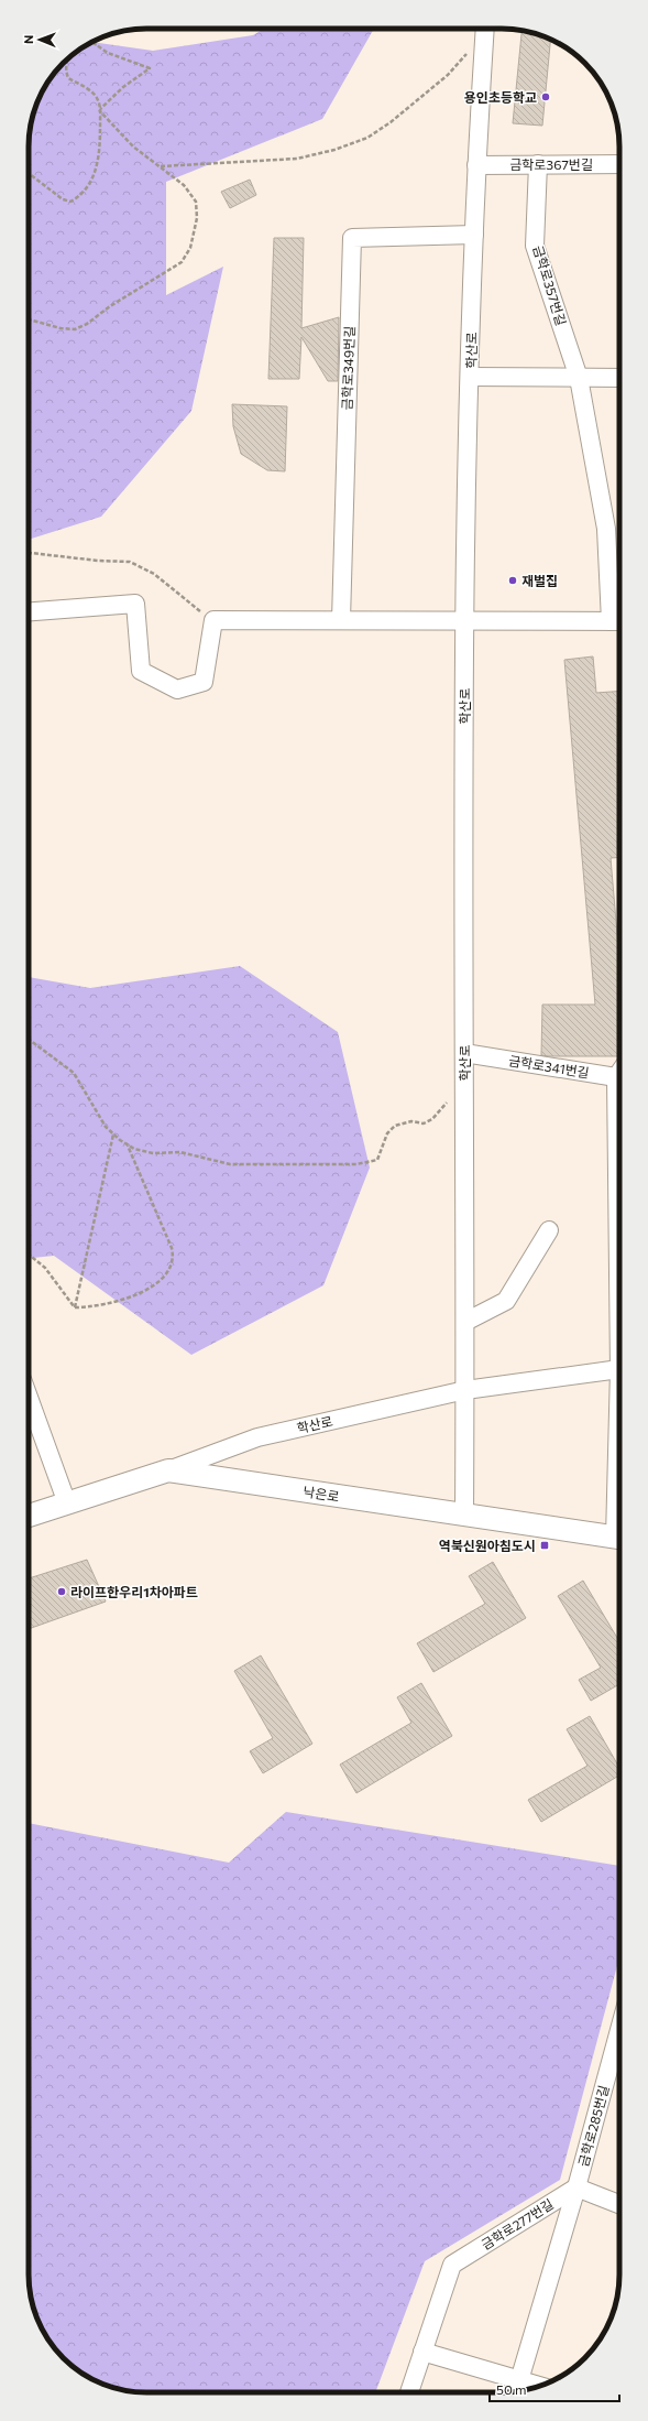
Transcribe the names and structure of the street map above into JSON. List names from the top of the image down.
{
  "streets": {
    "main road": ["낙은로"],
    "street": [
      "금학로367번길",
      "금학로357번길",
      "학산로",
      "금학로349번길",
      "금학로341번길",
      "금학로285번길",
      "금학로277번길"
    ]
  },
  "crossings": [
    ["금학로367번길", "금학로357번길"],
    ["금학로367번길", "학산로"],
    ["학산로", "금학로349번길"],
    ["학산로", "금학로341번길"],
    ["학산로", "낙은로"],
    ["금학로285번길", "금학로277번길"]
  ],
  "places": {
    "other": ["용인초등학교", "재벌집", "라이프한우리1차아파트"],
    "transit": ["역북신원아침도시"]
  },
  "scale_bar": "50 m",
  "north": "left"
}
